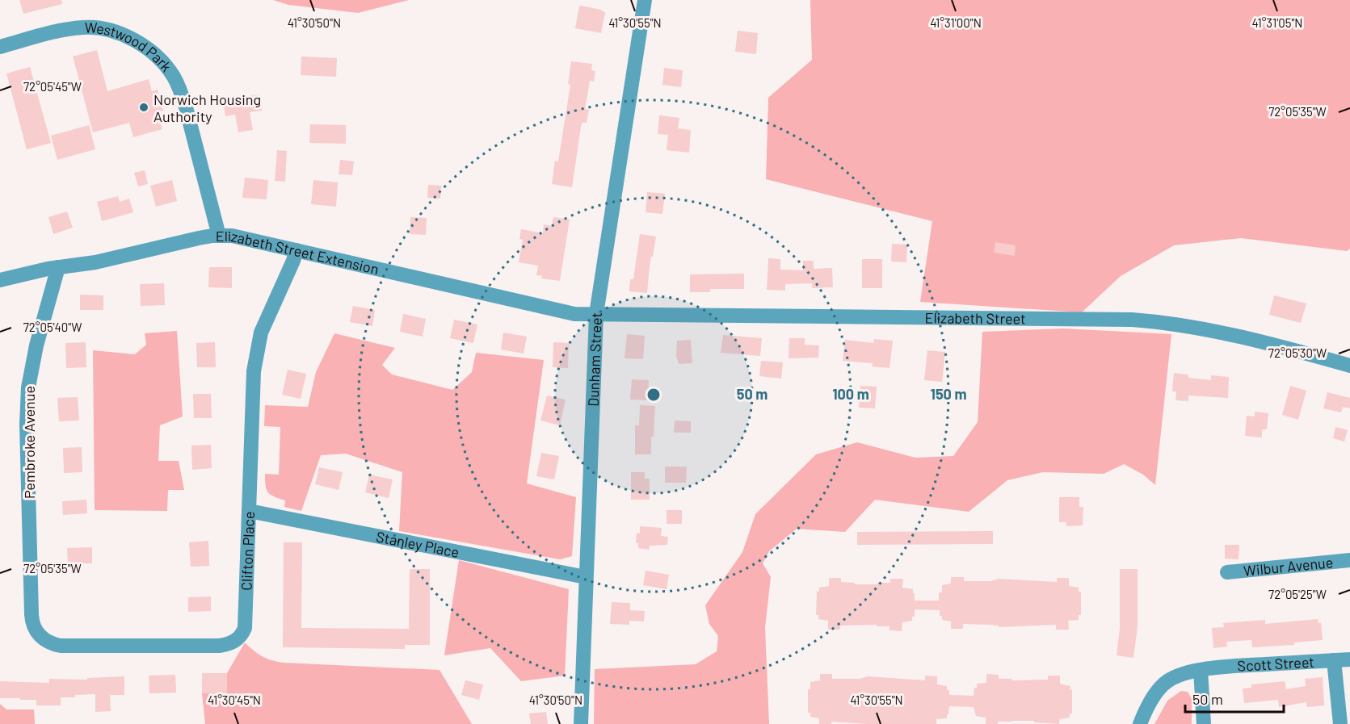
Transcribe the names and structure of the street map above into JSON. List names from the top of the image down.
{
  "streets": {
    "street": [
      "Westwood Park",
      "Elizabeth Street Extension",
      "Elizabeth Street",
      "Dunham Street",
      "Pembroke Avenue",
      "Stanley Place",
      "Clifton Place",
      "Wilbur Avenue",
      "Scott Street"
    ]
  },
  "crossings": [
    ["Westwood Park", "Elizabeth Street Extension"],
    ["Elizabeth Street Extension", "Elizabeth Street"],
    ["Elizabeth Street Extension", "Dunham Street"],
    ["Elizabeth Street Extension", "Pembroke Avenue"],
    ["Elizabeth Street Extension", "Clifton Place"],
    ["Elizabeth Street", "Dunham Street"],
    ["Dunham Street", "Stanley Place"],
    ["Pembroke Avenue", "Clifton Place"],
    ["Stanley Place", "Clifton Place"]
  ],
  "places": ["Norwich Housing Authority"],
  "scale_bar": "50 m",
  "coordinates": [
    "41°30'50\"N",
    "41°30'55\"N",
    "41°31'00\"N",
    "41°31'05\"N",
    "72°05'45\"W",
    "72°05'35\"W",
    "72°05'40\"W",
    "72°05'30\"W",
    "72°05'25\"W",
    "41°30'45\"N"
  ],
  "rings": ["50 m", "100 m", "150 m"]
}
